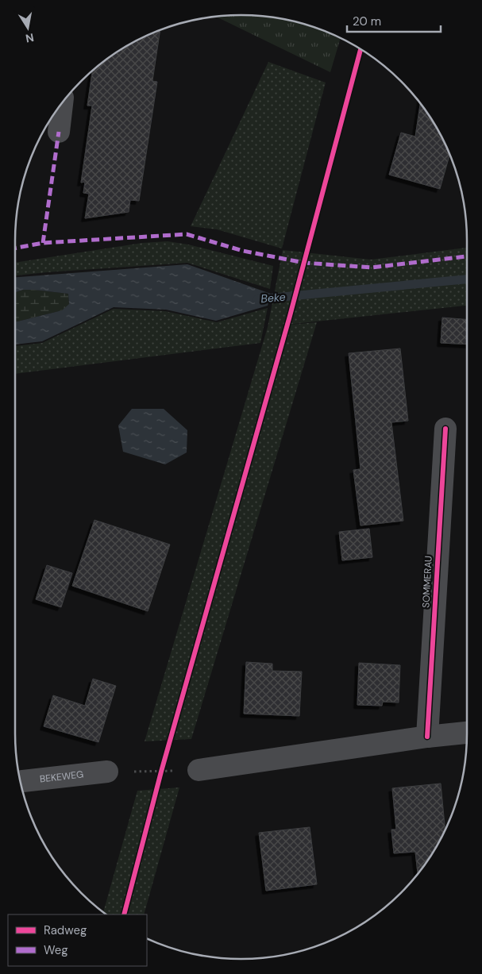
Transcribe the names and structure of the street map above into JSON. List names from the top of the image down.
{
  "streets": {
    "street": ["SOMMERAU", "BEKEWEG"]
  },
  "water": ["Beke"],
  "legend": ["Radweg", "Weg"],
  "scale_bar": "20 m",
  "north": "bottom"
}
